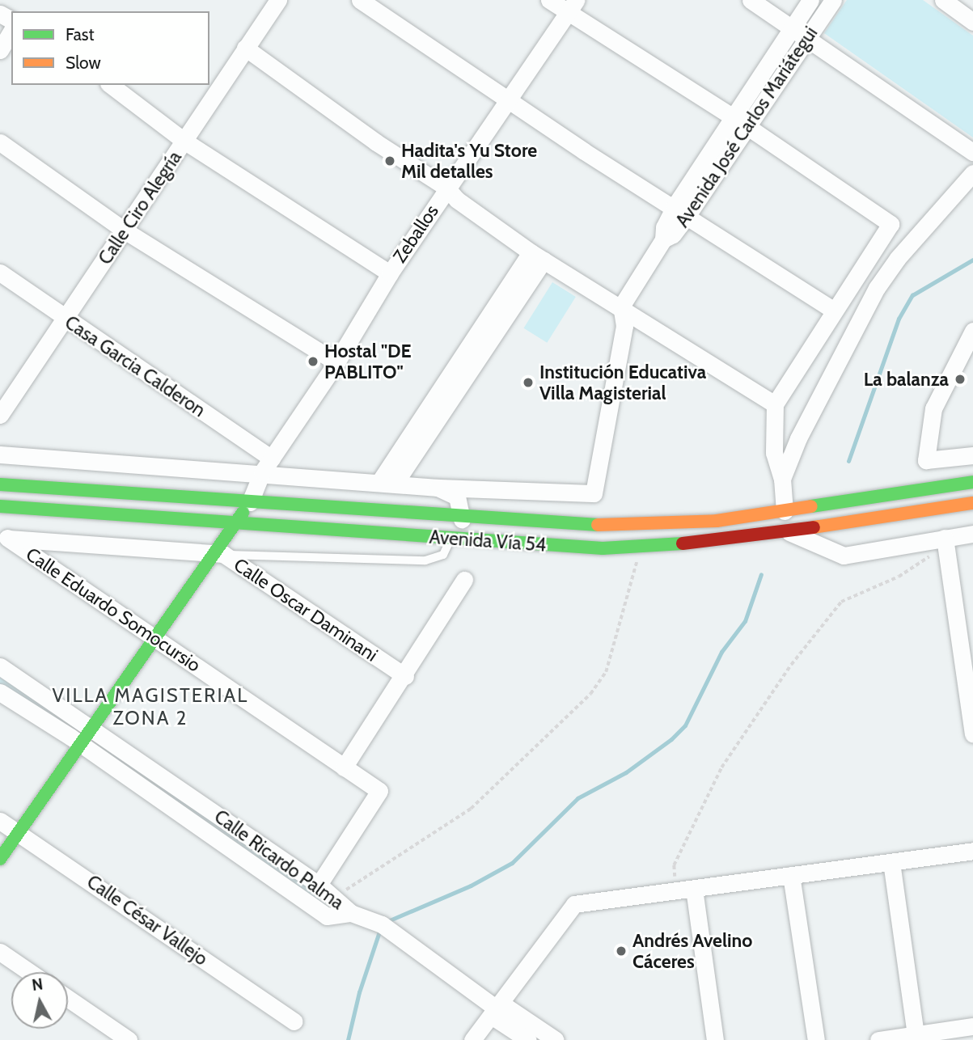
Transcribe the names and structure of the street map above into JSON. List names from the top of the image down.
{
  "streets": {
    "main road": ["Avenida Vía 54"],
    "street": [
      "Avenida José Carlos Mariátegui",
      "Calle Ciro Alegría",
      "Zeballos",
      "Casa Garcia Calderon",
      "Calle Eduardo Somocursio",
      "Calle Oscar Daminani",
      "Calle Ricardo Palma",
      "Calle César Vallejo"
    ]
  },
  "crossings": [
    ["Calle Ciro Alegría", "Casa Garcia Calderon"],
    ["Zeballos", "Casa Garcia Calderon"],
    ["Zeballos", "Avenida Vía 54"],
    ["Calle Eduardo Somocursio", "Calle Oscar Daminani"],
    ["Calle Eduardo Somocursio", "Calle Ricardo Palma"]
  ],
  "districts": ["VILLA MAGISTERIAL ZONA 2"],
  "places": [
    "Hadita's Yu Store Mil detalles",
    "Hostal \"DE PABLITO\"",
    "La balanza",
    "Institución Educativa Villa Magisterial",
    "Andrés Avelino Cáceres"
  ],
  "legend": ["Fast", "Slow"],
  "north": "top"
}
